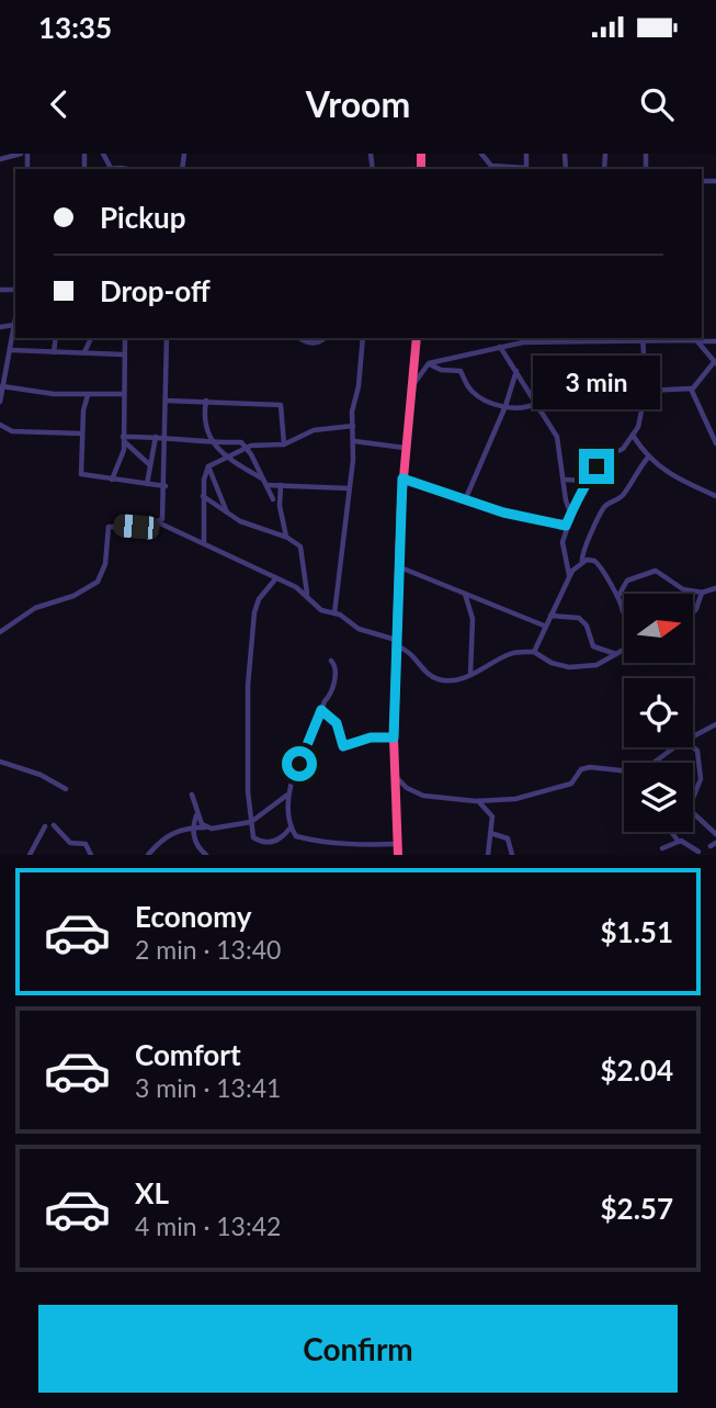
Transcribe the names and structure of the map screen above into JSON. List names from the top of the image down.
{
  "north": "right",
  "page": {
    "status": "13:35",
    "header": "Vroom",
    "banner": ["Pickup", "Drop-off"],
    "bubble": "3 min",
    "list": [
      {
        "name": "Economy",
        "note": "2 min · 13:40",
        "value": "$1.51"
      },
      {
        "name": "Comfort",
        "note": "3 min · 13:41",
        "value": "$2.04"
      },
      {
        "name": "XL",
        "note": "4 min · 13:42",
        "value": "$2.57"
      }
    ],
    "buttons": "Confirm"
  }
}
